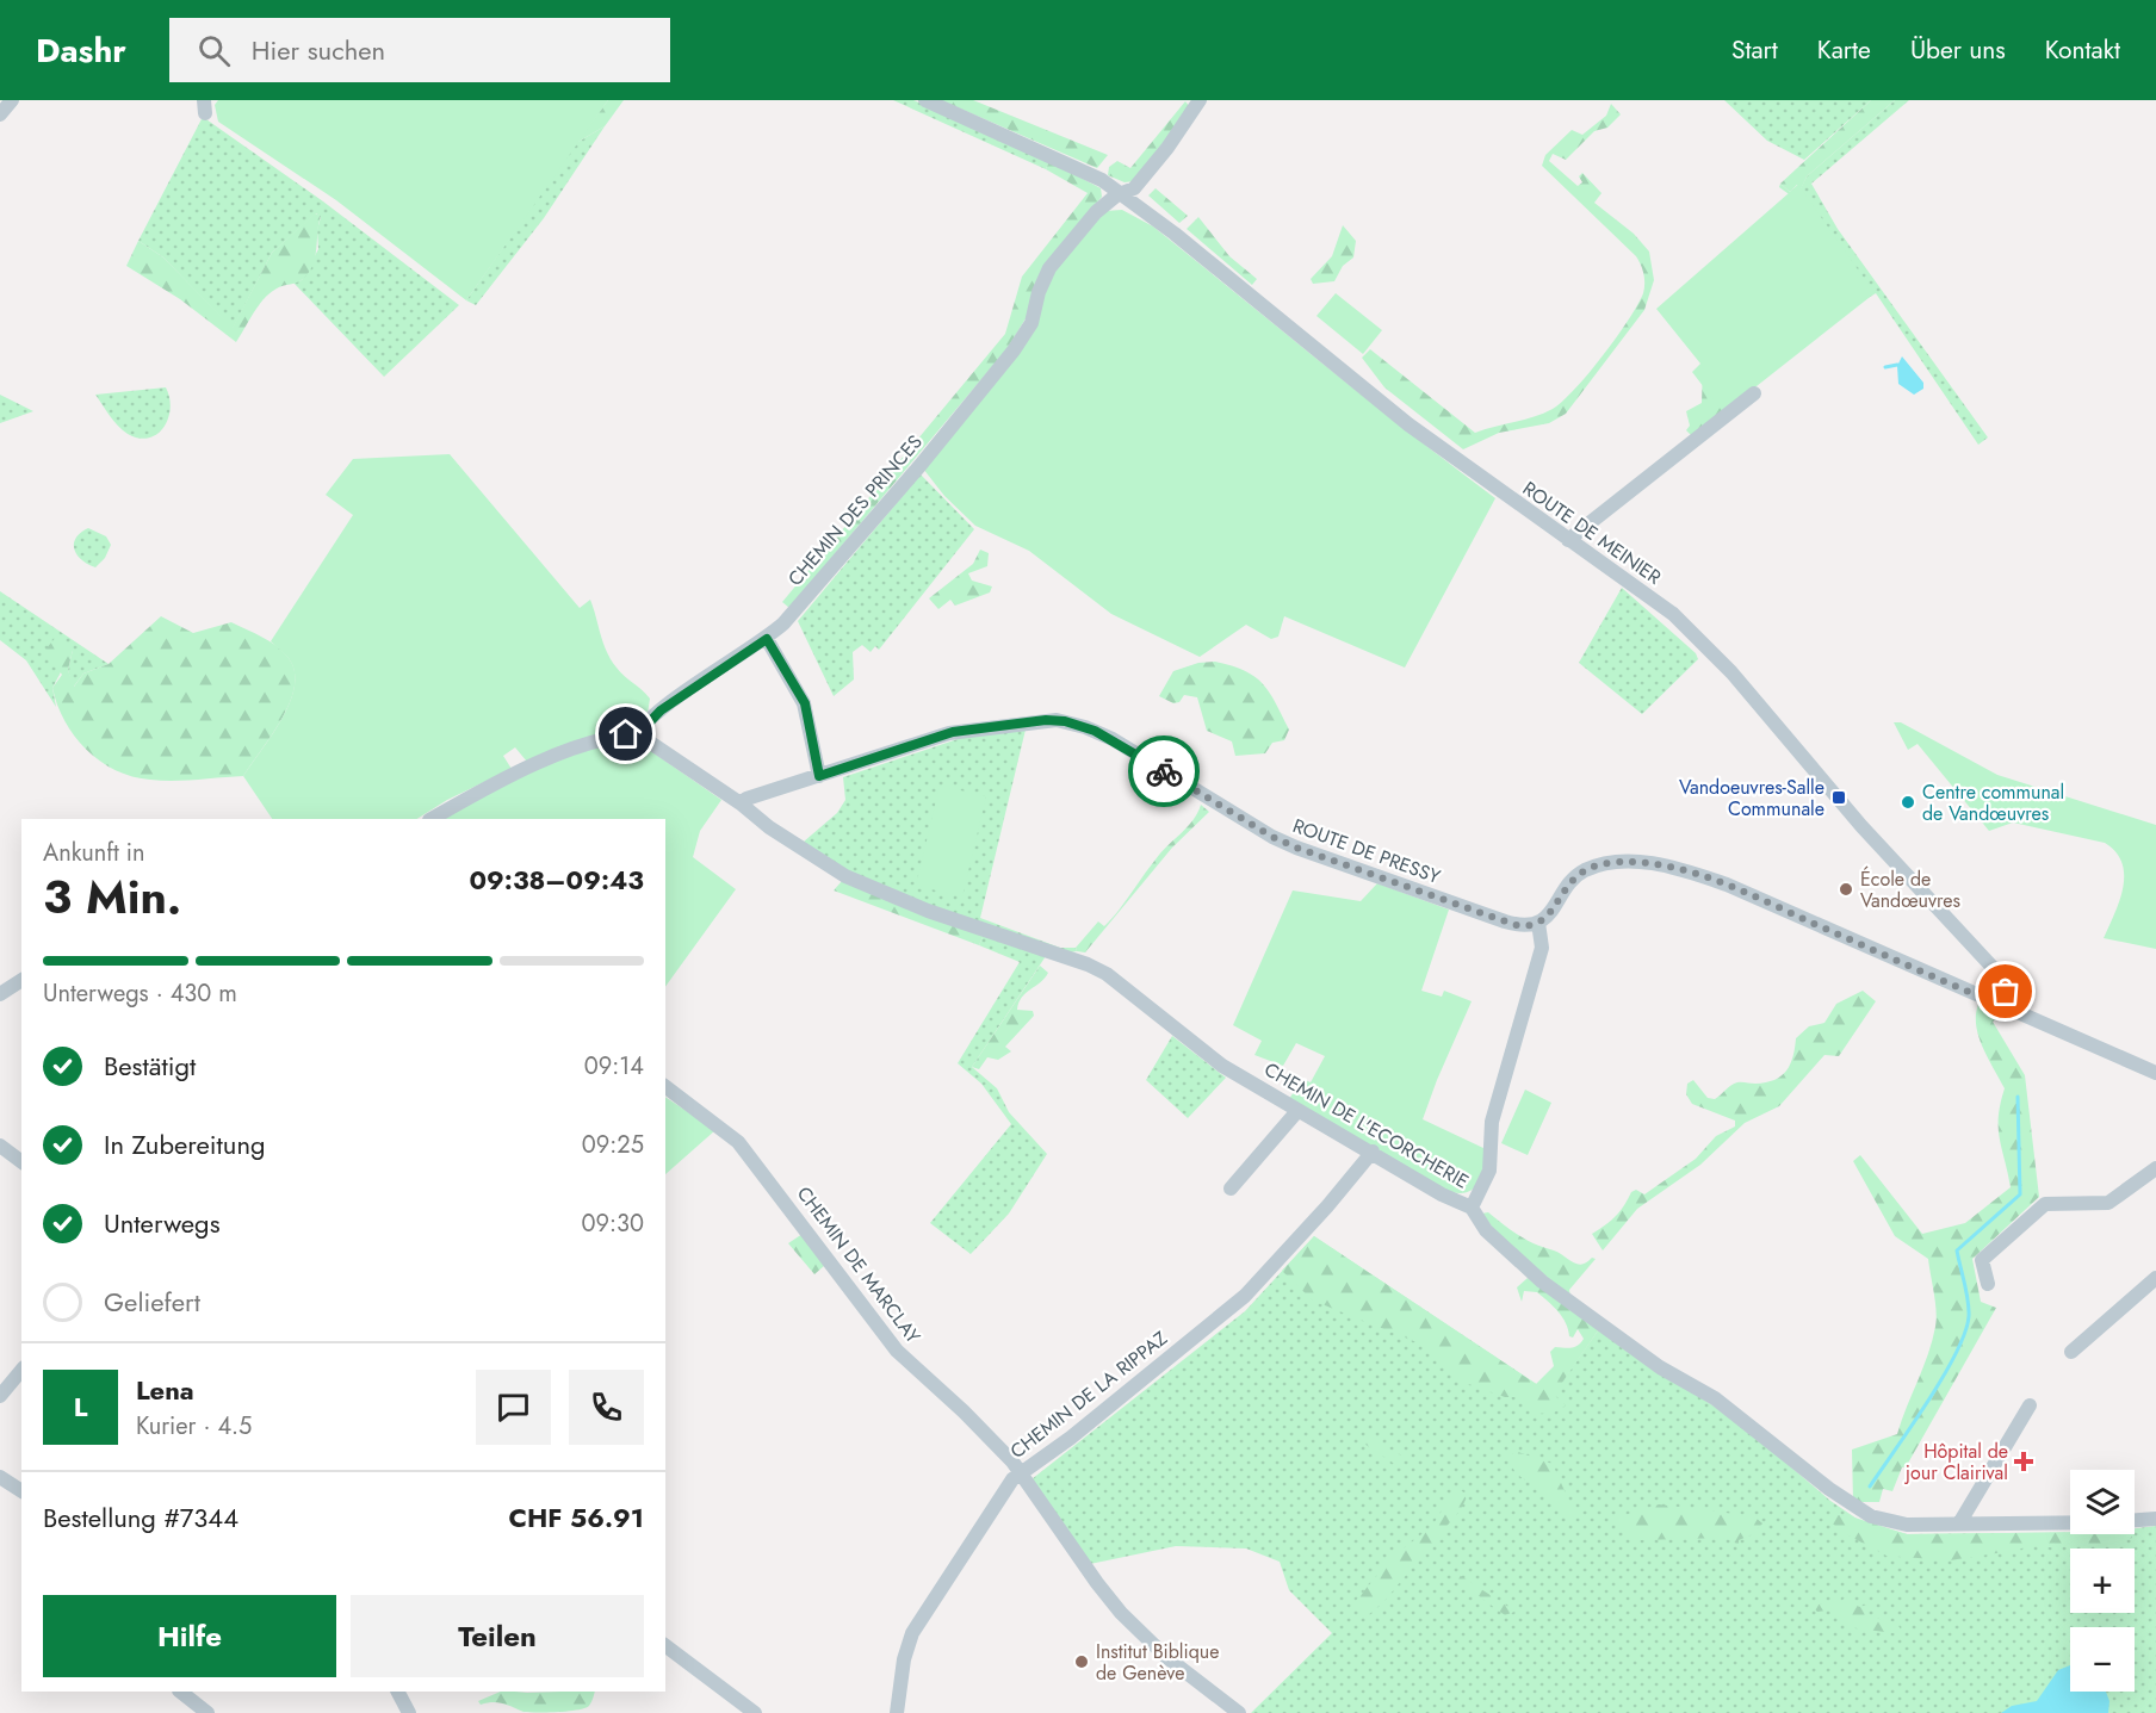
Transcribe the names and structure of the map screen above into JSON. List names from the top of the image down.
{
  "streets": {
    "street": [
      "CHEMIN DES PRINCES",
      "ROUTE DE MEINIER",
      "ROUTE DE PRESSY",
      "CHEMIN DE L'ECORCHERIE",
      "CHEMIN DE MARCLAY",
      "CHEMIN DE LA RIPPAZ"
    ]
  },
  "crossings": [
    ["CHEMIN DES PRINCES", "ROUTE DE MEINIER"],
    ["ROUTE DE PRESSY", "CHEMIN DE L'ECORCHERIE"],
    ["CHEMIN DE L'ECORCHERIE", "CHEMIN DE LA RIPPAZ"],
    ["CHEMIN DE MARCLAY", "CHEMIN DE LA RIPPAZ"]
  ],
  "places": {
    "transit": ["Vandoeuvres-Salle Communale"],
    "other": ["Centre communal de Vandœuvres", "École de Vandœuvres", "Institut Biblique de Genève"],
    "health": ["Hôpital de jour Clairival"]
  },
  "page": {
    "header": "Dashr",
    "search": "Hier suchen",
    "nav": [
      "Start",
      "Karte",
      "Über uns",
      "Kontakt"
    ],
    "heading": ["3 Min.", "Ankunft in", "09:38–09:43"],
    "panel": [
      "Lena",
      "Kurier · 4.5",
      "Bestellung #7344",
      "CHF 56.91"
    ],
    "bar": "Unterwegs · 430 m",
    "list": [
      ["Bestätigt", "09:14"],
      ["In Zubereitung", "09:25"],
      ["Unterwegs", "09:30"],
      "Geliefert"
    ],
    "round": "L",
    "map_buttons": ["+", "−"],
    "buttons": ["Hilfe", "Teilen"]
  }
}
